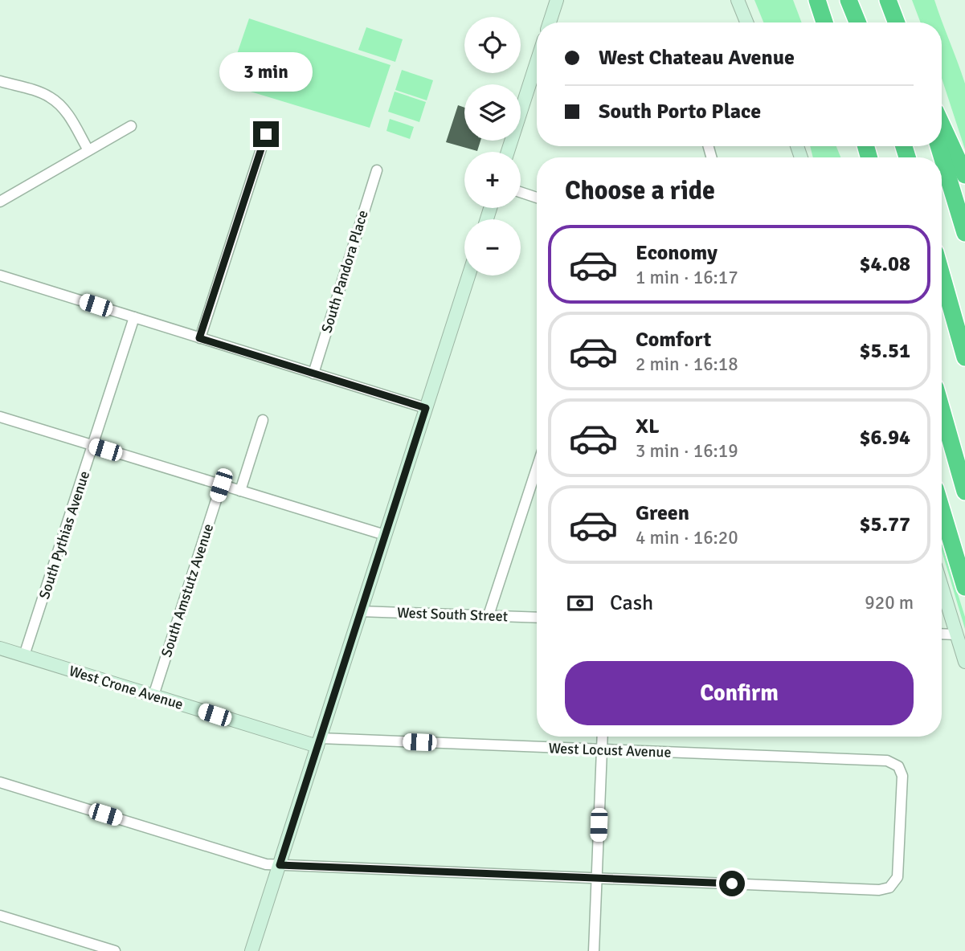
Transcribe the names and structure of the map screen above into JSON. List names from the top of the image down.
{
  "streets": {
    "street": [
      "South Pandora Place",
      "South Pythias Avenue",
      "South Amstutz Avenue",
      "West South Street",
      "West Crone Avenue",
      "West Locust Avenue"
    ]
  },
  "crossings": [
    ["South Pythias Avenue", "West Crone Avenue"],
    ["South Amstutz Avenue", "West Crone Avenue"],
    ["West Crone Avenue", "West Locust Avenue"]
  ],
  "page": {
    "map_buttons": ["+", "−"],
    "banner": ["West Chateau Avenue", "South Porto Place"],
    "bubble": "3 min",
    "heading": "Choose a ride",
    "list": [
      {
        "name": "Economy",
        "note": "1 min · 16:17",
        "value": "$4.08"
      },
      {
        "name": "Comfort",
        "note": "2 min · 16:18",
        "value": "$5.51"
      },
      {
        "name": "XL",
        "note": "3 min · 16:19",
        "value": "$6.94"
      },
      {
        "name": "Green",
        "note": "4 min · 16:20",
        "value": "$5.77"
      }
    ],
    "pay": ["Cash", "920 m"],
    "buttons": "Confirm"
  }
}
